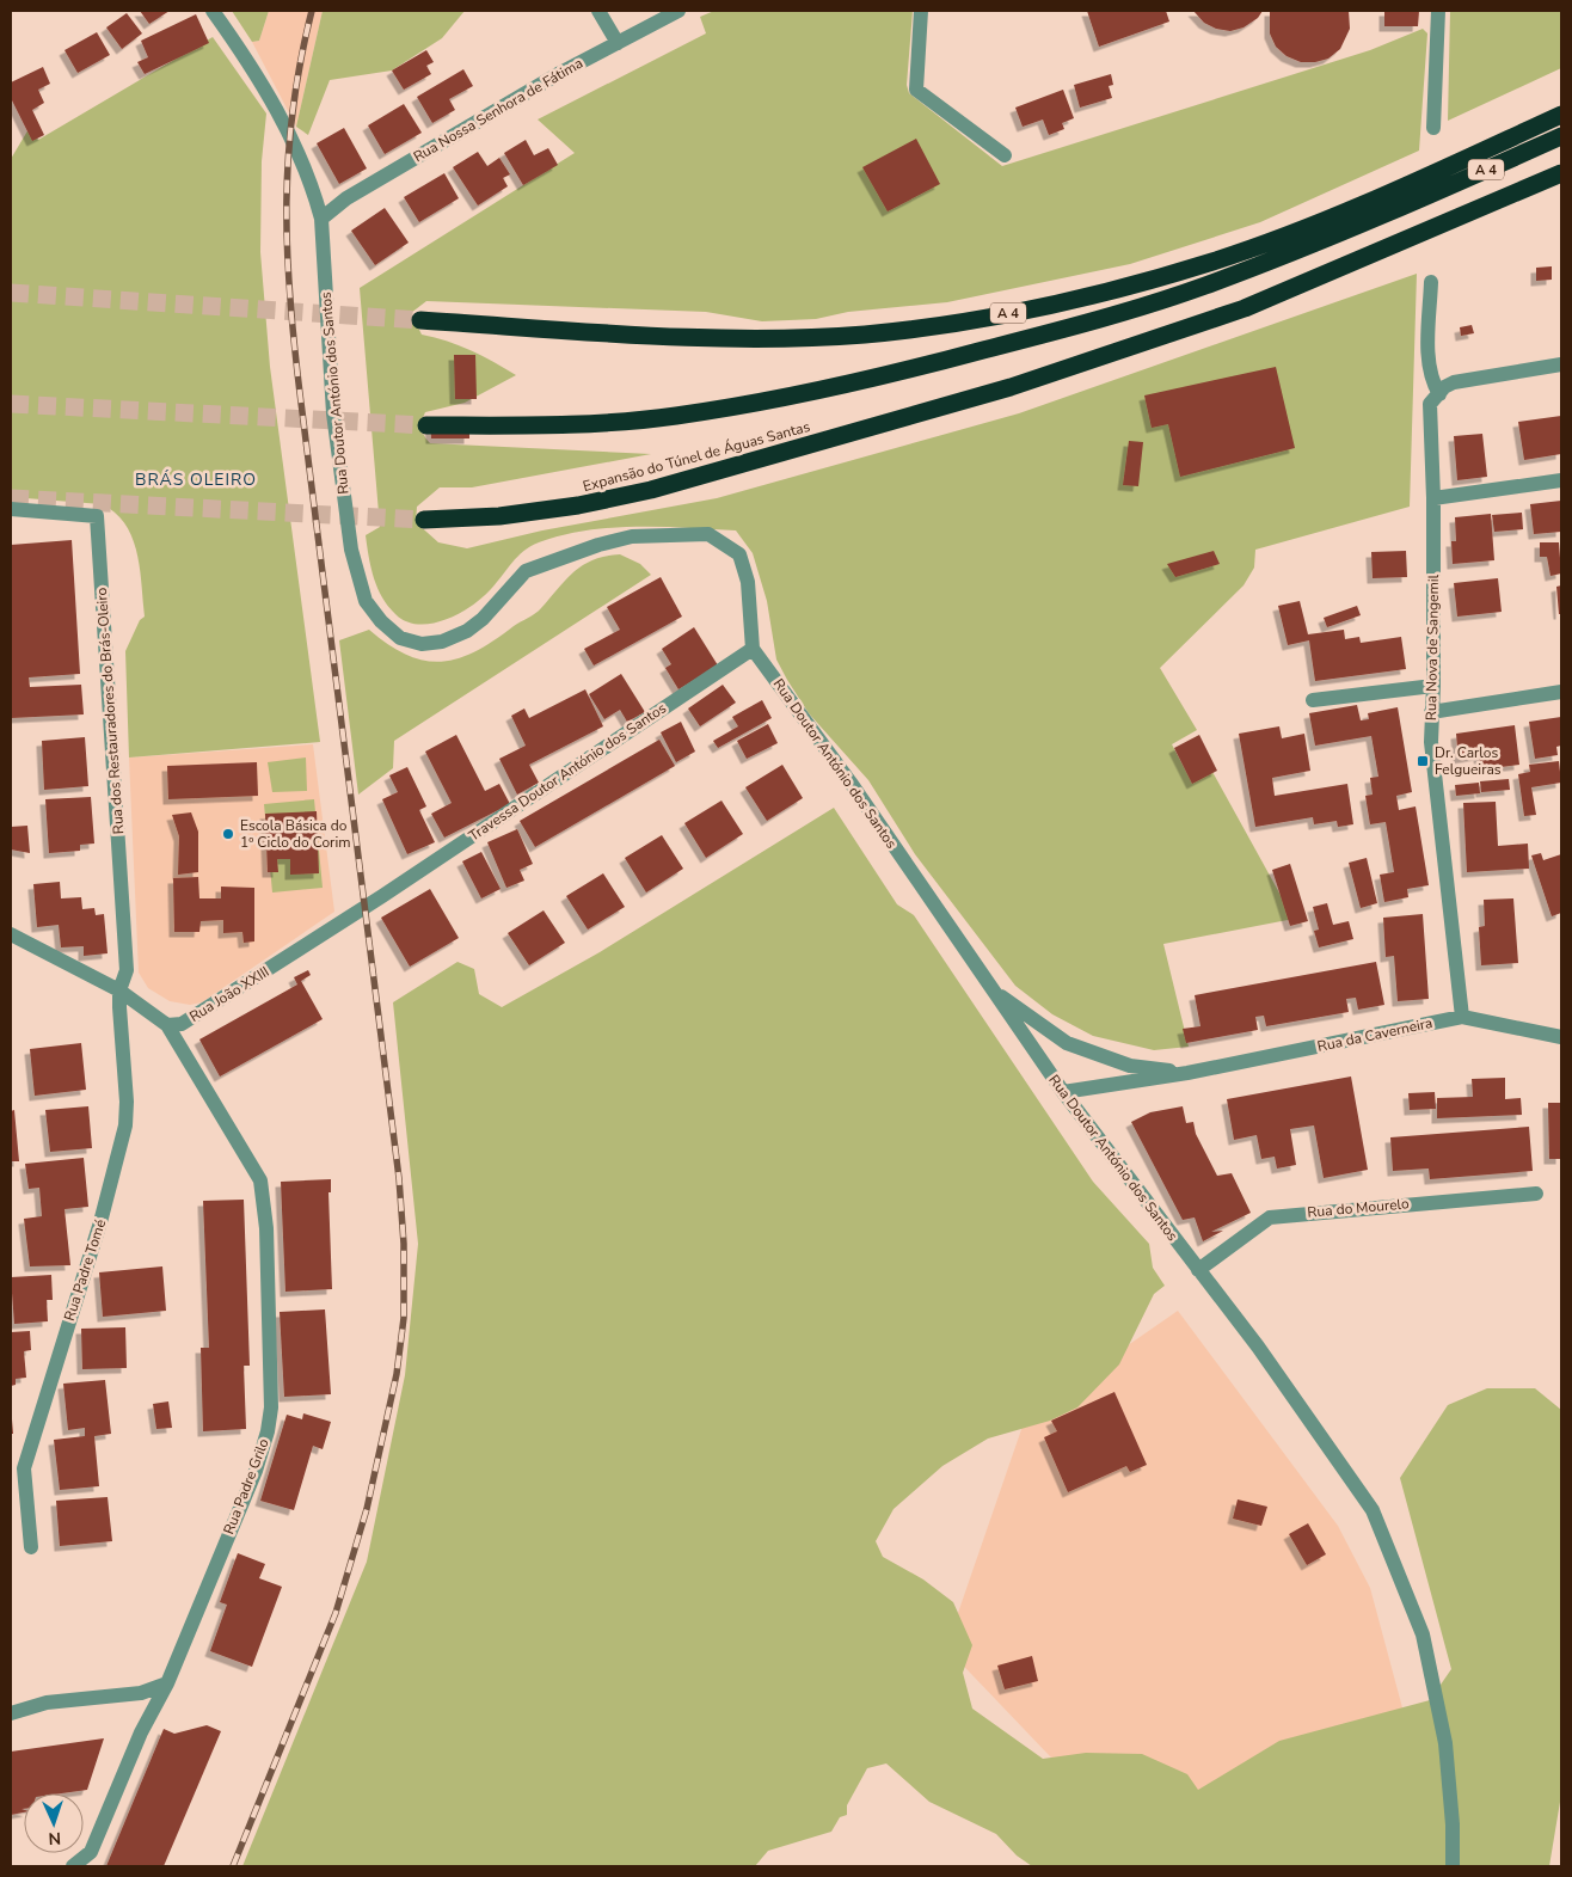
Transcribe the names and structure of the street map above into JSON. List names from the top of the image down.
{
  "streets": {
    "highway": ["A 4", "Expansão do Túnel de Águas Santas"],
    "street": [
      "Rua Nossa Senhora de Fátima",
      "Rua Doutor António dos Santos",
      "Rua Nova de Sangemil",
      "Rua dos Restauradores do Brás-Oleiro",
      "Travessa Doutor António dos Santos",
      "Rua João XXIII",
      "Rua da Caverneira",
      "Rua do Mourelo",
      "Rua Padre Tomé",
      "Rua Padre Grilo"
    ]
  },
  "crossings": [
    ["Rua Nossa Senhora de Fátima", "Rua Doutor António dos Santos"],
    ["Rua Doutor António dos Santos", "Travessa Doutor António dos Santos"],
    ["Rua Doutor António dos Santos", "Rua da Caverneira"],
    ["Rua Doutor António dos Santos", "Rua do Mourelo"],
    ["Rua Nova de Sangemil", "Rua da Caverneira"],
    ["Rua dos Restauradores do Brás-Oleiro", "Rua Padre Tomé"],
    ["Travessa Doutor António dos Santos", "Rua João XXIII"],
    ["Rua João XXIII", "Rua Padre Grilo"]
  ],
  "districts": ["BRÁS OLEIRO"],
  "places": {
    "transit": ["Dr. Carlos Felgueiras"],
    "other": ["Escola Básica do 1º Ciclo do Corim"]
  },
  "north": "bottom"
}
